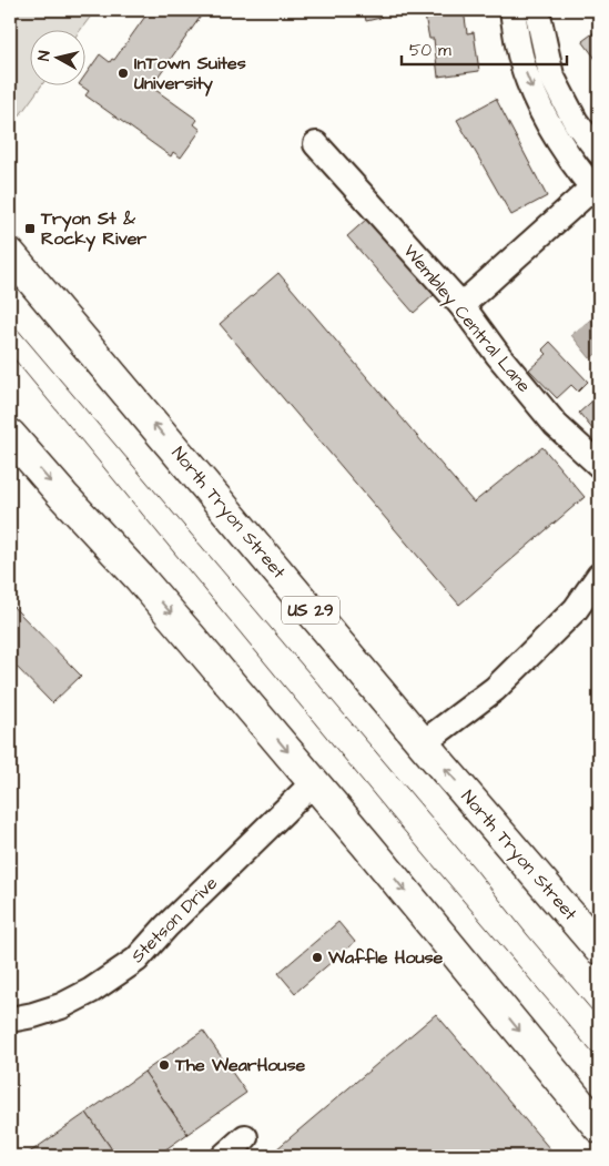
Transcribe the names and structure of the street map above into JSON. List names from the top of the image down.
{
  "streets": {
    "main road": ["North Tryon Street", "US 29"],
    "street": ["Wembley Central Lane", "Stetson Drive"]
  },
  "places": {
    "other": ["InTown Suites University", "Waffle House", "The WearHouse"],
    "transit": ["Tryon St & Rocky River"]
  },
  "scale_bar": "50 m",
  "north": "left"
}
